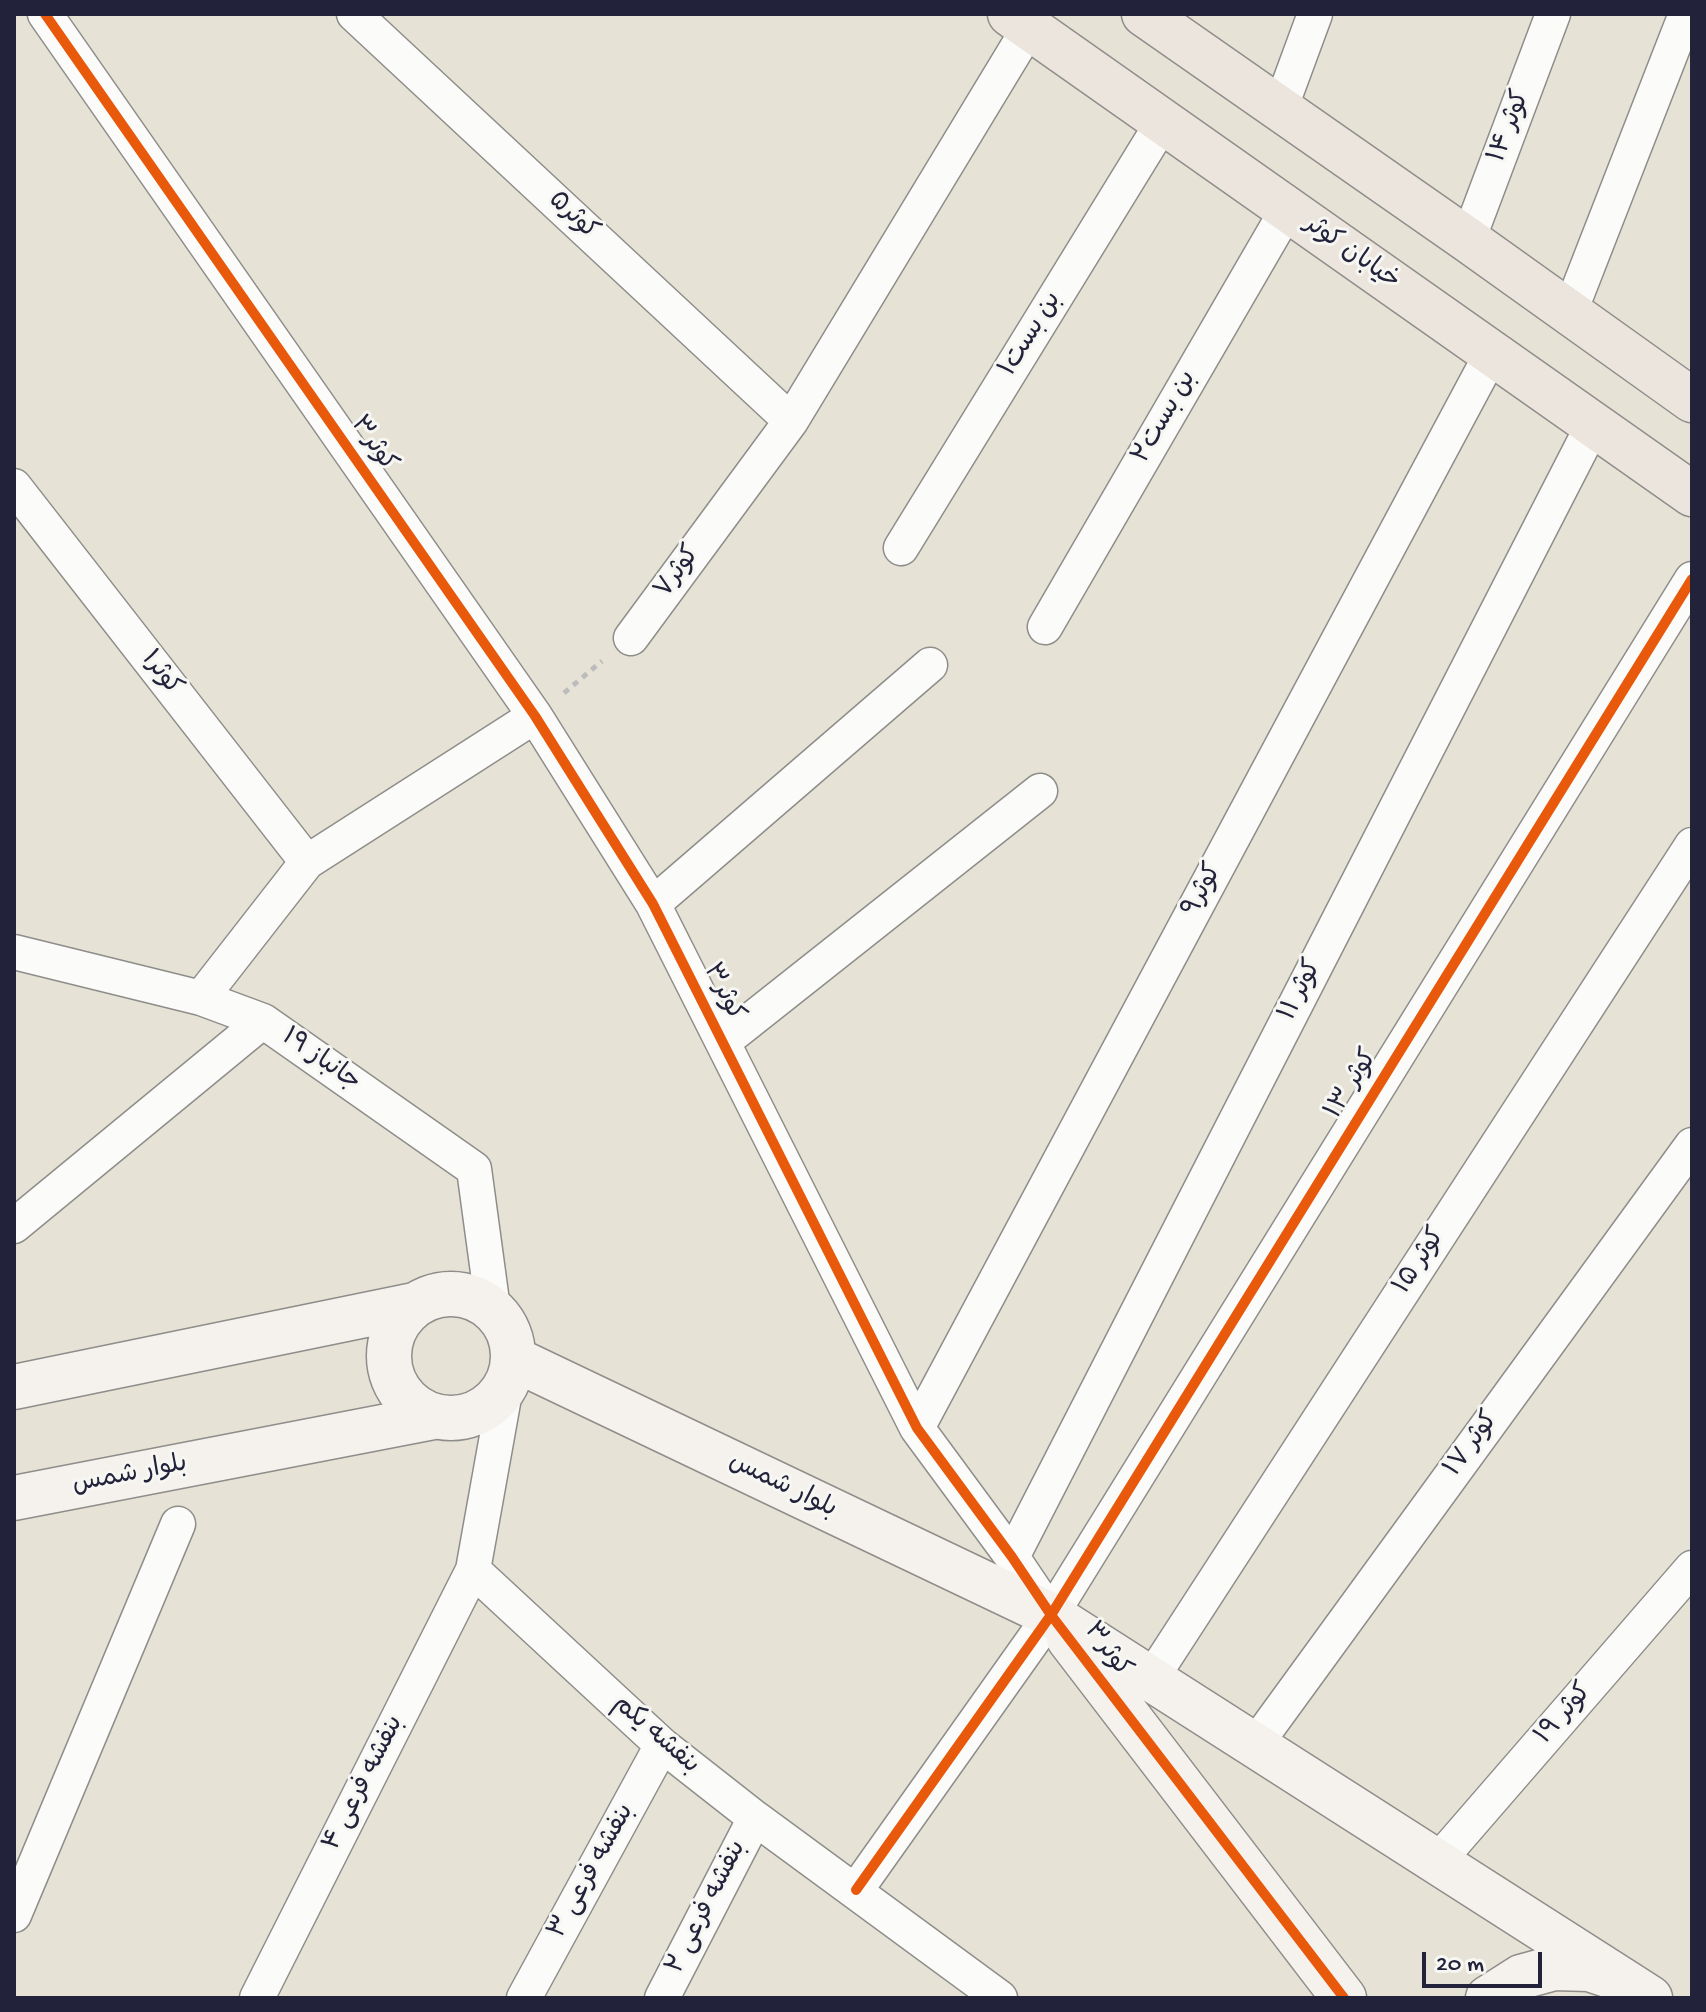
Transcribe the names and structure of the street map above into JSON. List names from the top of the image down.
{
  "streets": {
    "main road": ["خیابان کوثر"],
    "street": [
      "کوثر ۱۴",
      "کوثر۵",
      "بن بست۱",
      "بن بست۲",
      "کوثر۳",
      "کوثر۷",
      "کوثر۱",
      "کوثر۹",
      "کوثر ۱۱",
      "جانباز ۱۹",
      "کوثر ۱۳",
      "کوثر ۱۵",
      "کوثر ۱۷",
      "بلوار شمس",
      "کوثر ۱۹",
      "بنفشه یکم",
      "بنفشه فرعی ۴",
      "بنفشه فرعی ۳",
      "بنفشه فرعی ۲"
    ]
  },
  "crossings": [
    ["کوثر۵", "کوثر۷"],
    ["خیابان کوثر", "بن بست۱"],
    ["خیابان کوثر", "بن بست۲"],
    ["خیابان کوثر", "کوثر۷"],
    ["خیابان کوثر", "کوثر۹"],
    ["خیابان کوثر", "کوثر ۱۱"],
    ["کوثر۳", "کوثر۹"],
    ["کوثر۳", "کوثر ۱۱"],
    ["کوثر۳", "کوثر ۱۳"],
    ["کوثر۳", "بلوار شمس"],
    ["جانباز ۱۹", "بلوار شمس"],
    ["کوثر ۱۳", "بلوار شمس"],
    ["کوثر ۱۳", "بنفشه یکم"],
    ["کوثر ۱۵", "بلوار شمس"],
    ["کوثر ۱۷", "بلوار شمس"],
    ["بلوار شمس", "کوثر ۱۹"],
    ["بنفشه یکم", "بنفشه فرعی ۴"],
    ["بنفشه یکم", "بنفشه فرعی ۳"],
    ["بنفشه یکم", "بنفشه فرعی ۲"]
  ],
  "scale_bar": "20 m"
}
